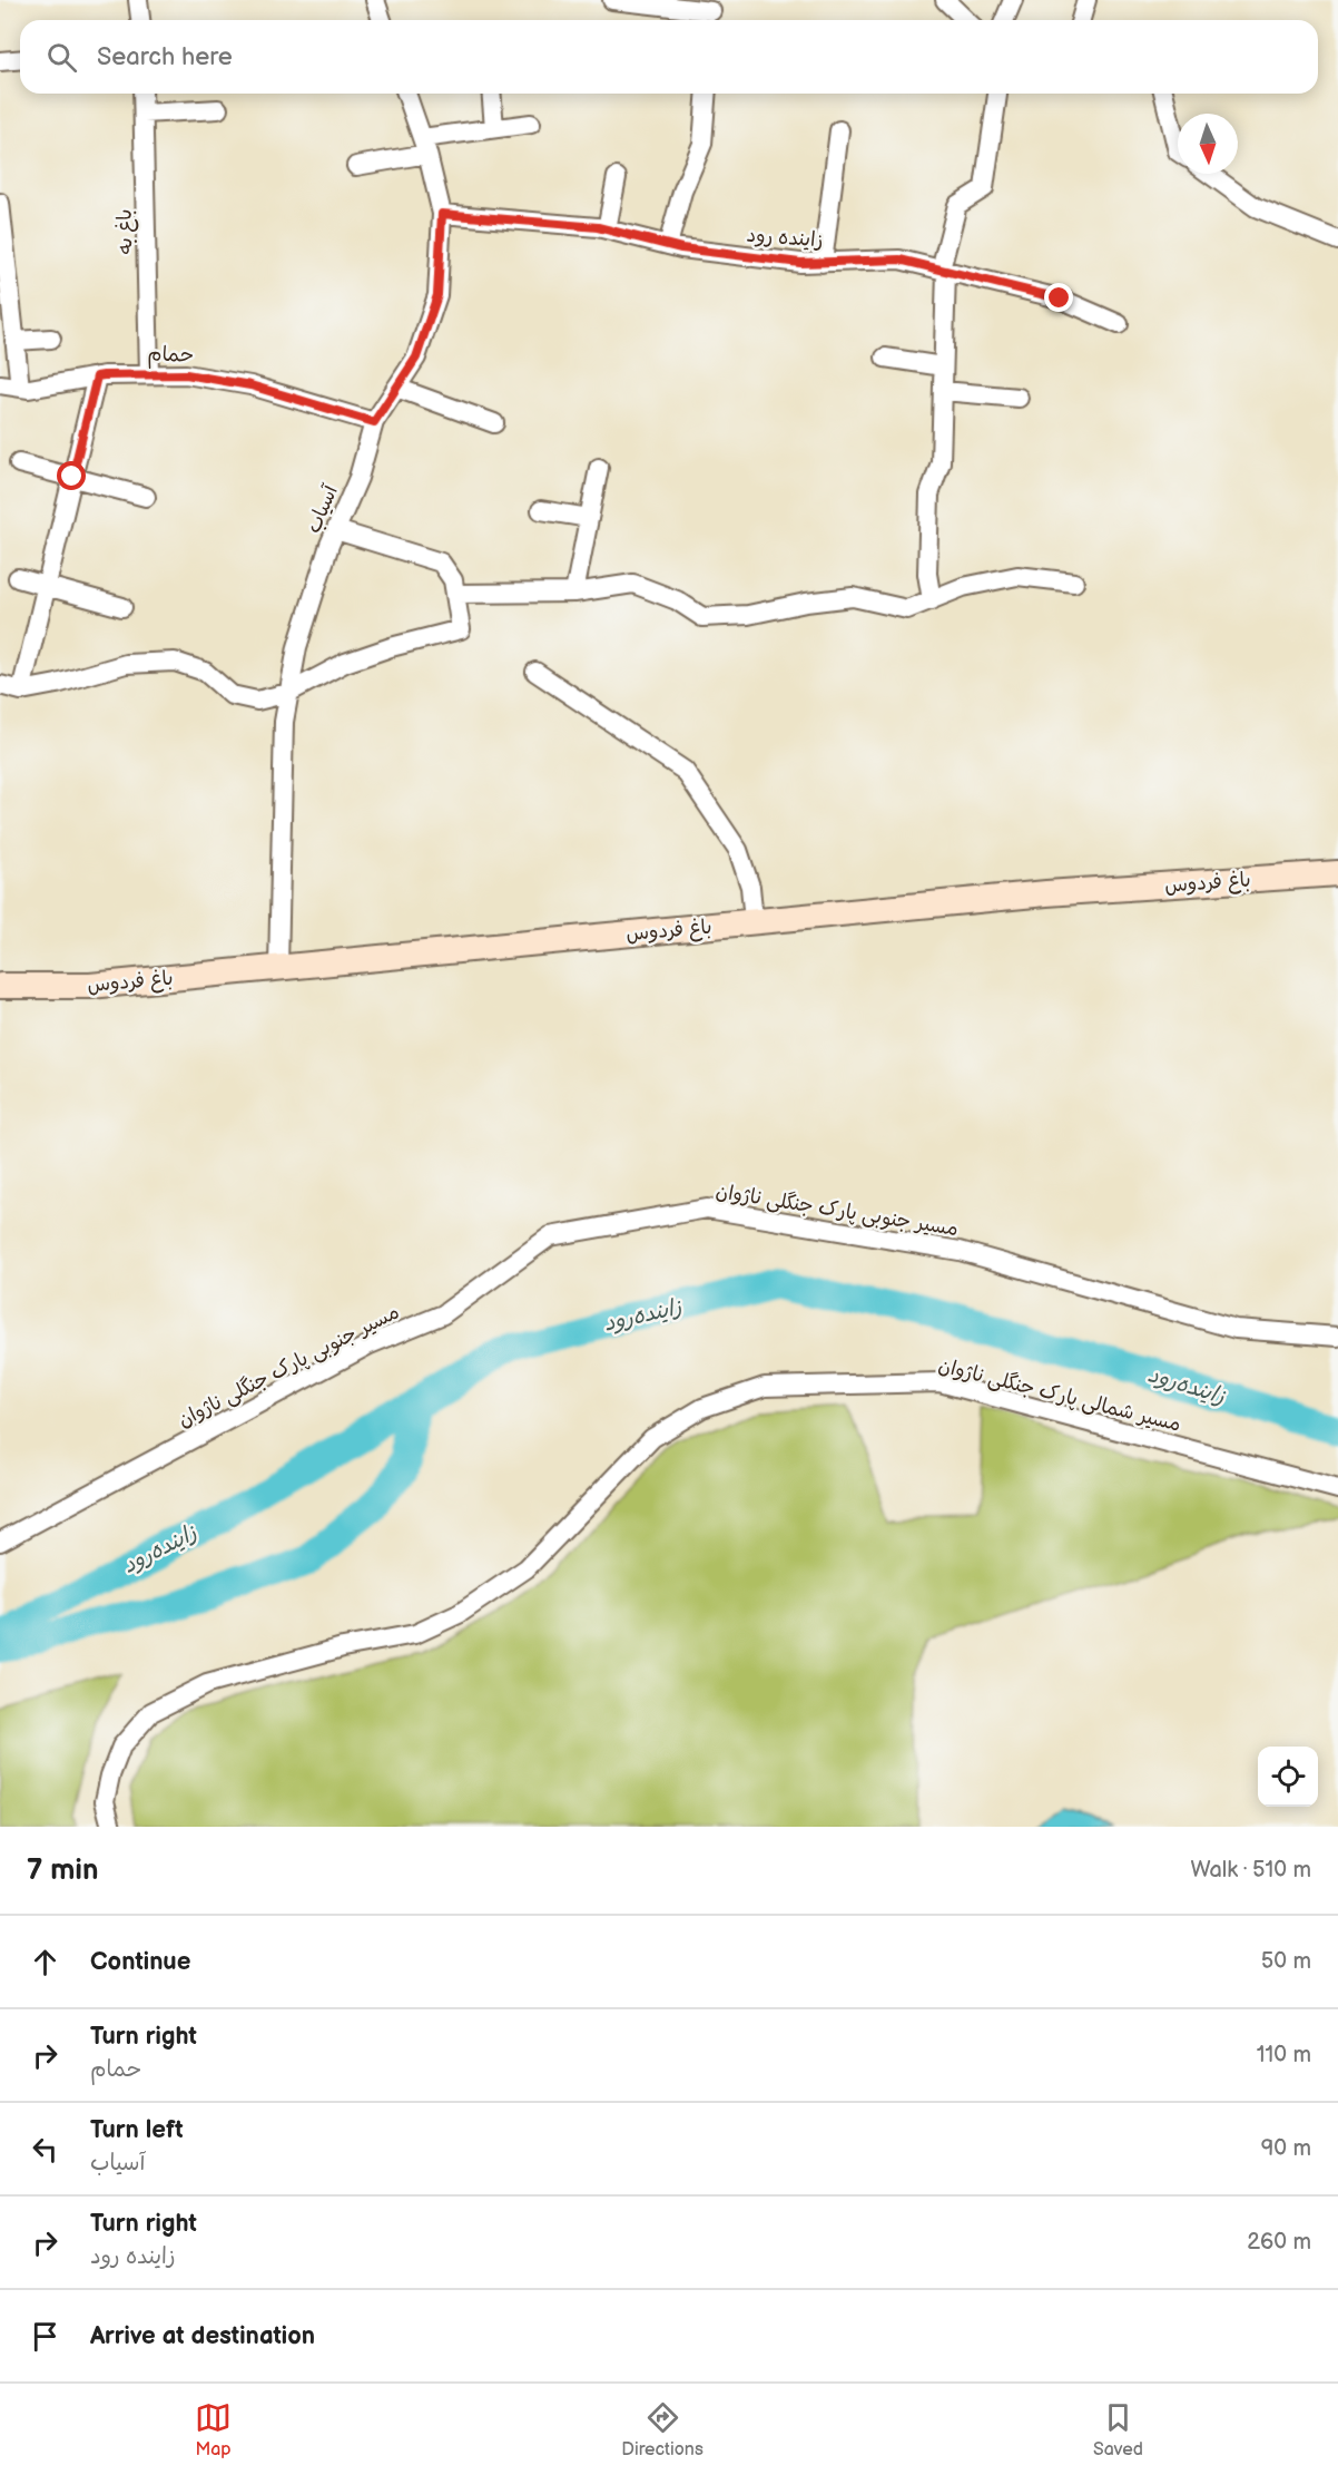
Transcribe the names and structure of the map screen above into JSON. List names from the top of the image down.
{
  "streets": {
    "street": [
      "باغ به",
      "زاینده رود",
      "حمام",
      "آسیاب",
      "باغ فردوس",
      "مسیر جنوبی پارک جنگلی ناژوان",
      "مسیر شمالی پارک جنگلی ناژوان"
    ]
  },
  "crossings": [
    ["باغ به", "حمام"],
    ["زاینده رود", "آسیاب"],
    ["حمام", "آسیاب"],
    ["آسیاب", "باغ فردوس"]
  ],
  "water": ["زاینده‌رود"],
  "north": "bottom",
  "page": {
    "search": "Search here",
    "heading": ["7 min", "Walk · 510 m"],
    "list": [
      ["Continue", "50 m"],
      ["Turn right", "حمام", "110 m"],
      ["Turn left", "آسیاب", "90 m"],
      ["Turn right", "زاینده رود", "260 m"],
      "Arrive at destination"
    ],
    "nav": ["Map", "Directions", "Saved"]
  }
}
